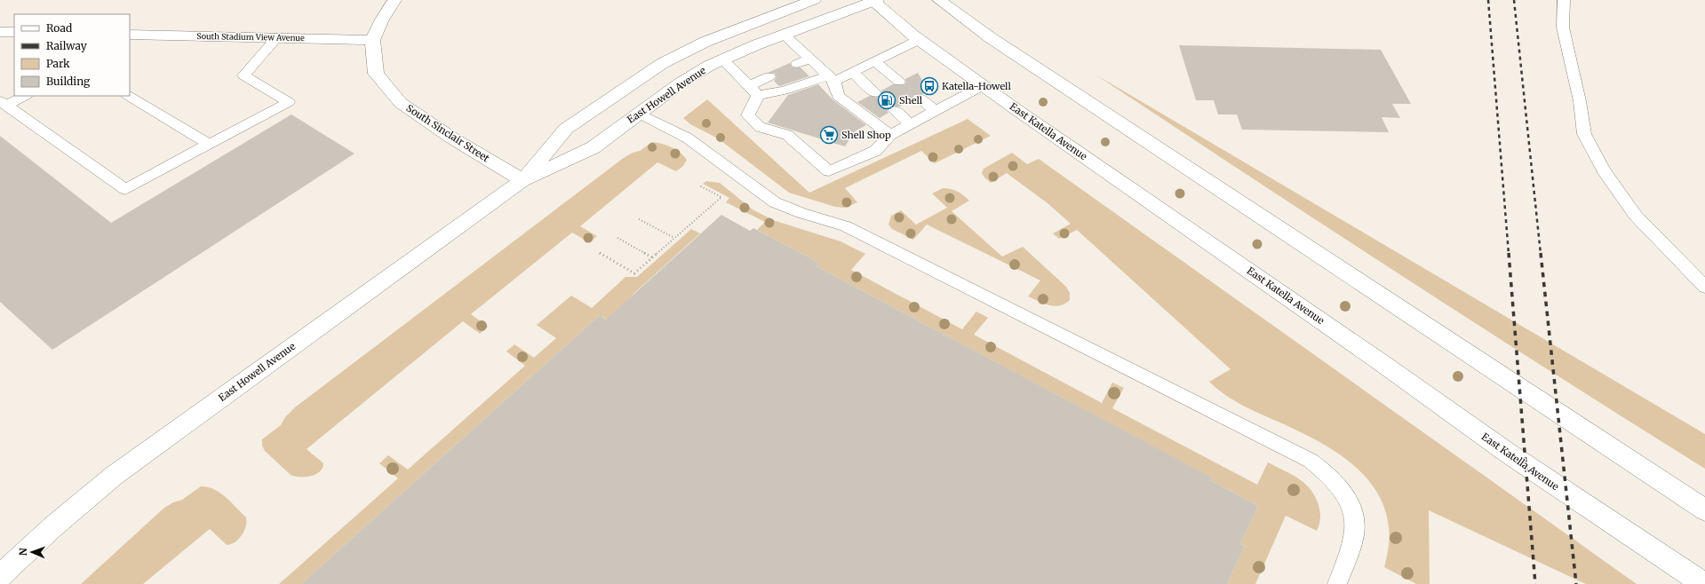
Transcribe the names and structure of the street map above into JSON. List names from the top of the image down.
{
  "streets": {
    "street": [
      "South Stadium View Avenue",
      "East Howell Avenue",
      "East Katella Avenue",
      "South Sinclair Street"
    ]
  },
  "crossings": [
    ["South Stadium View Avenue", "South Sinclair Street"],
    ["East Howell Avenue", "East Katella Avenue"],
    ["East Howell Avenue", "South Sinclair Street"]
  ],
  "places": {
    "bus stop": ["Katella-Howell"],
    "fuel station": ["Shell"],
    "supermarket": ["Shell Shop"]
  },
  "legend": [
    "Road",
    "Railway",
    "Park",
    "Building"
  ],
  "north": "left"
}
